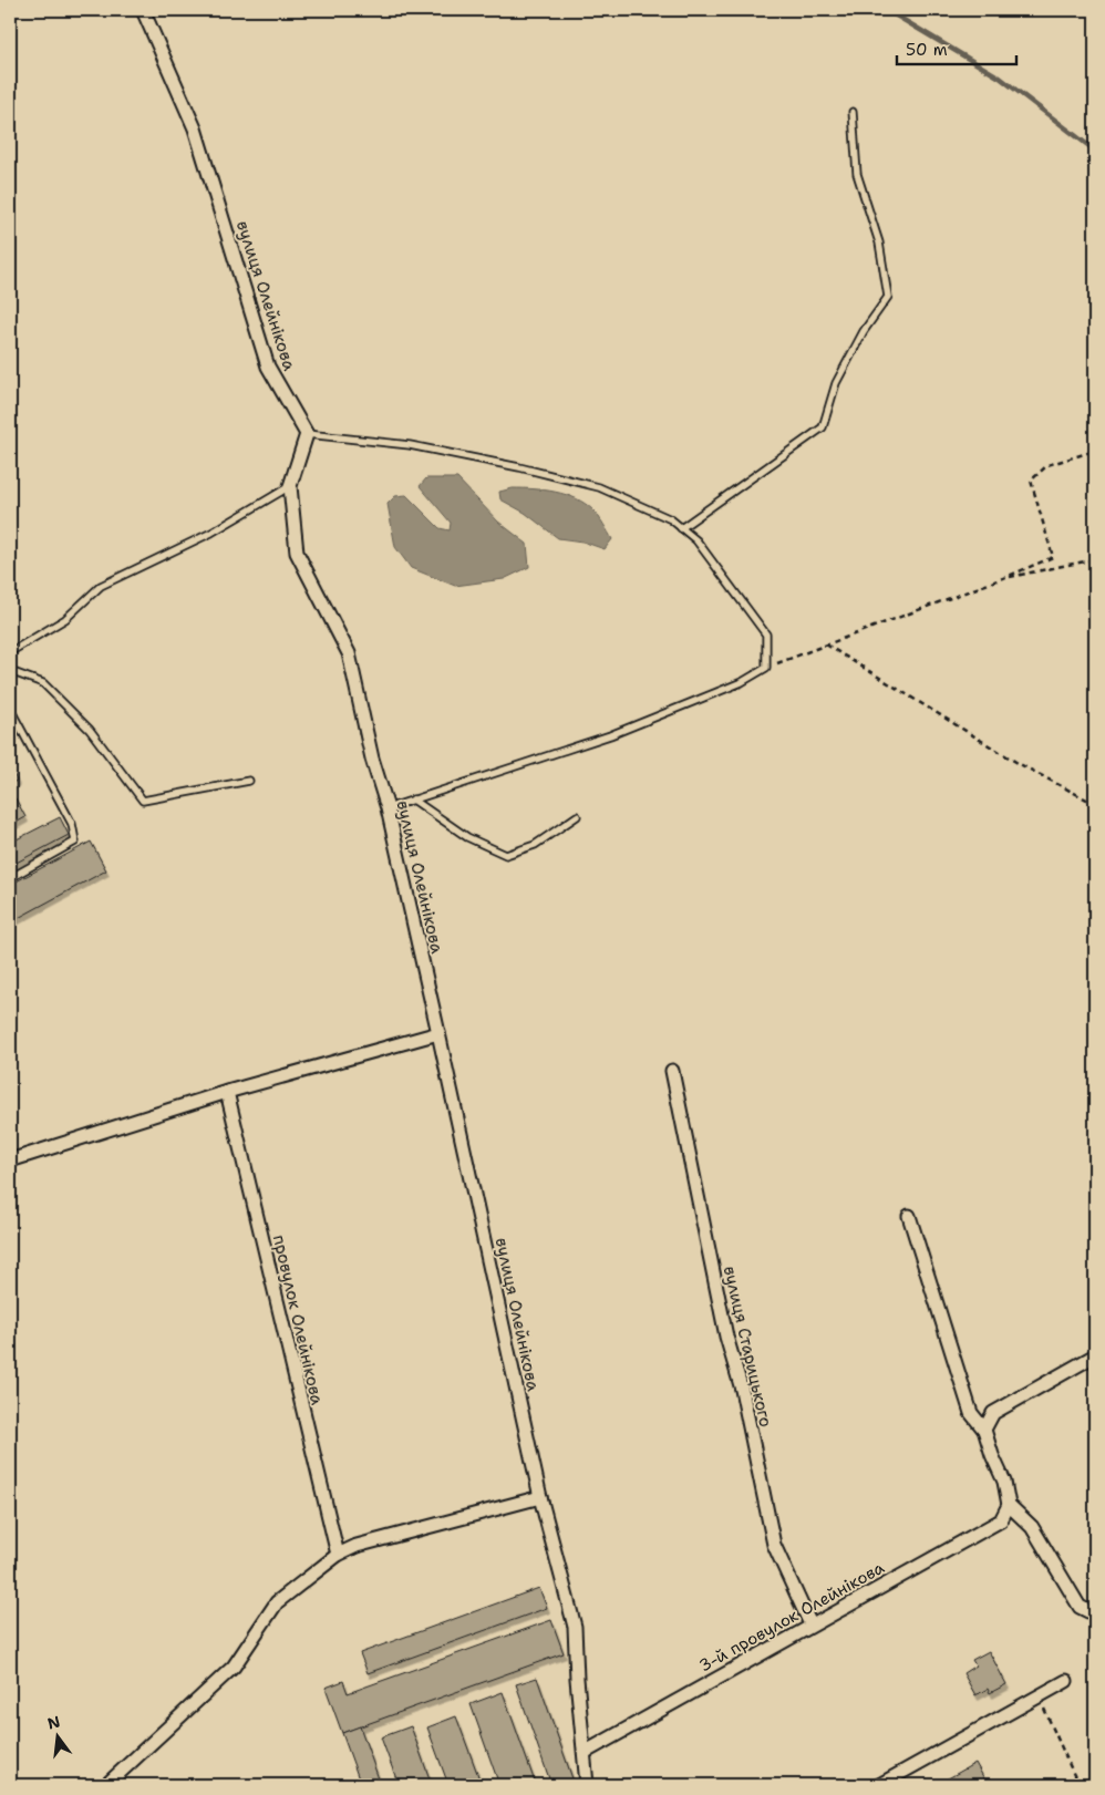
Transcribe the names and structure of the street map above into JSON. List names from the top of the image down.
{
  "streets": {
    "street": [
      "вулиця Олейнікова",
      "провулок Олейнікова",
      "вулиця Старицького",
      "3-й провулок Олейнікова"
    ]
  },
  "crossings": [
    ["вулиця Олейнікова", "3-й провулок Олейнікова"],
    ["вулиця Старицького", "3-й провулок Олейнікова"]
  ],
  "scale_bar": "50 m",
  "north": "top"
}
